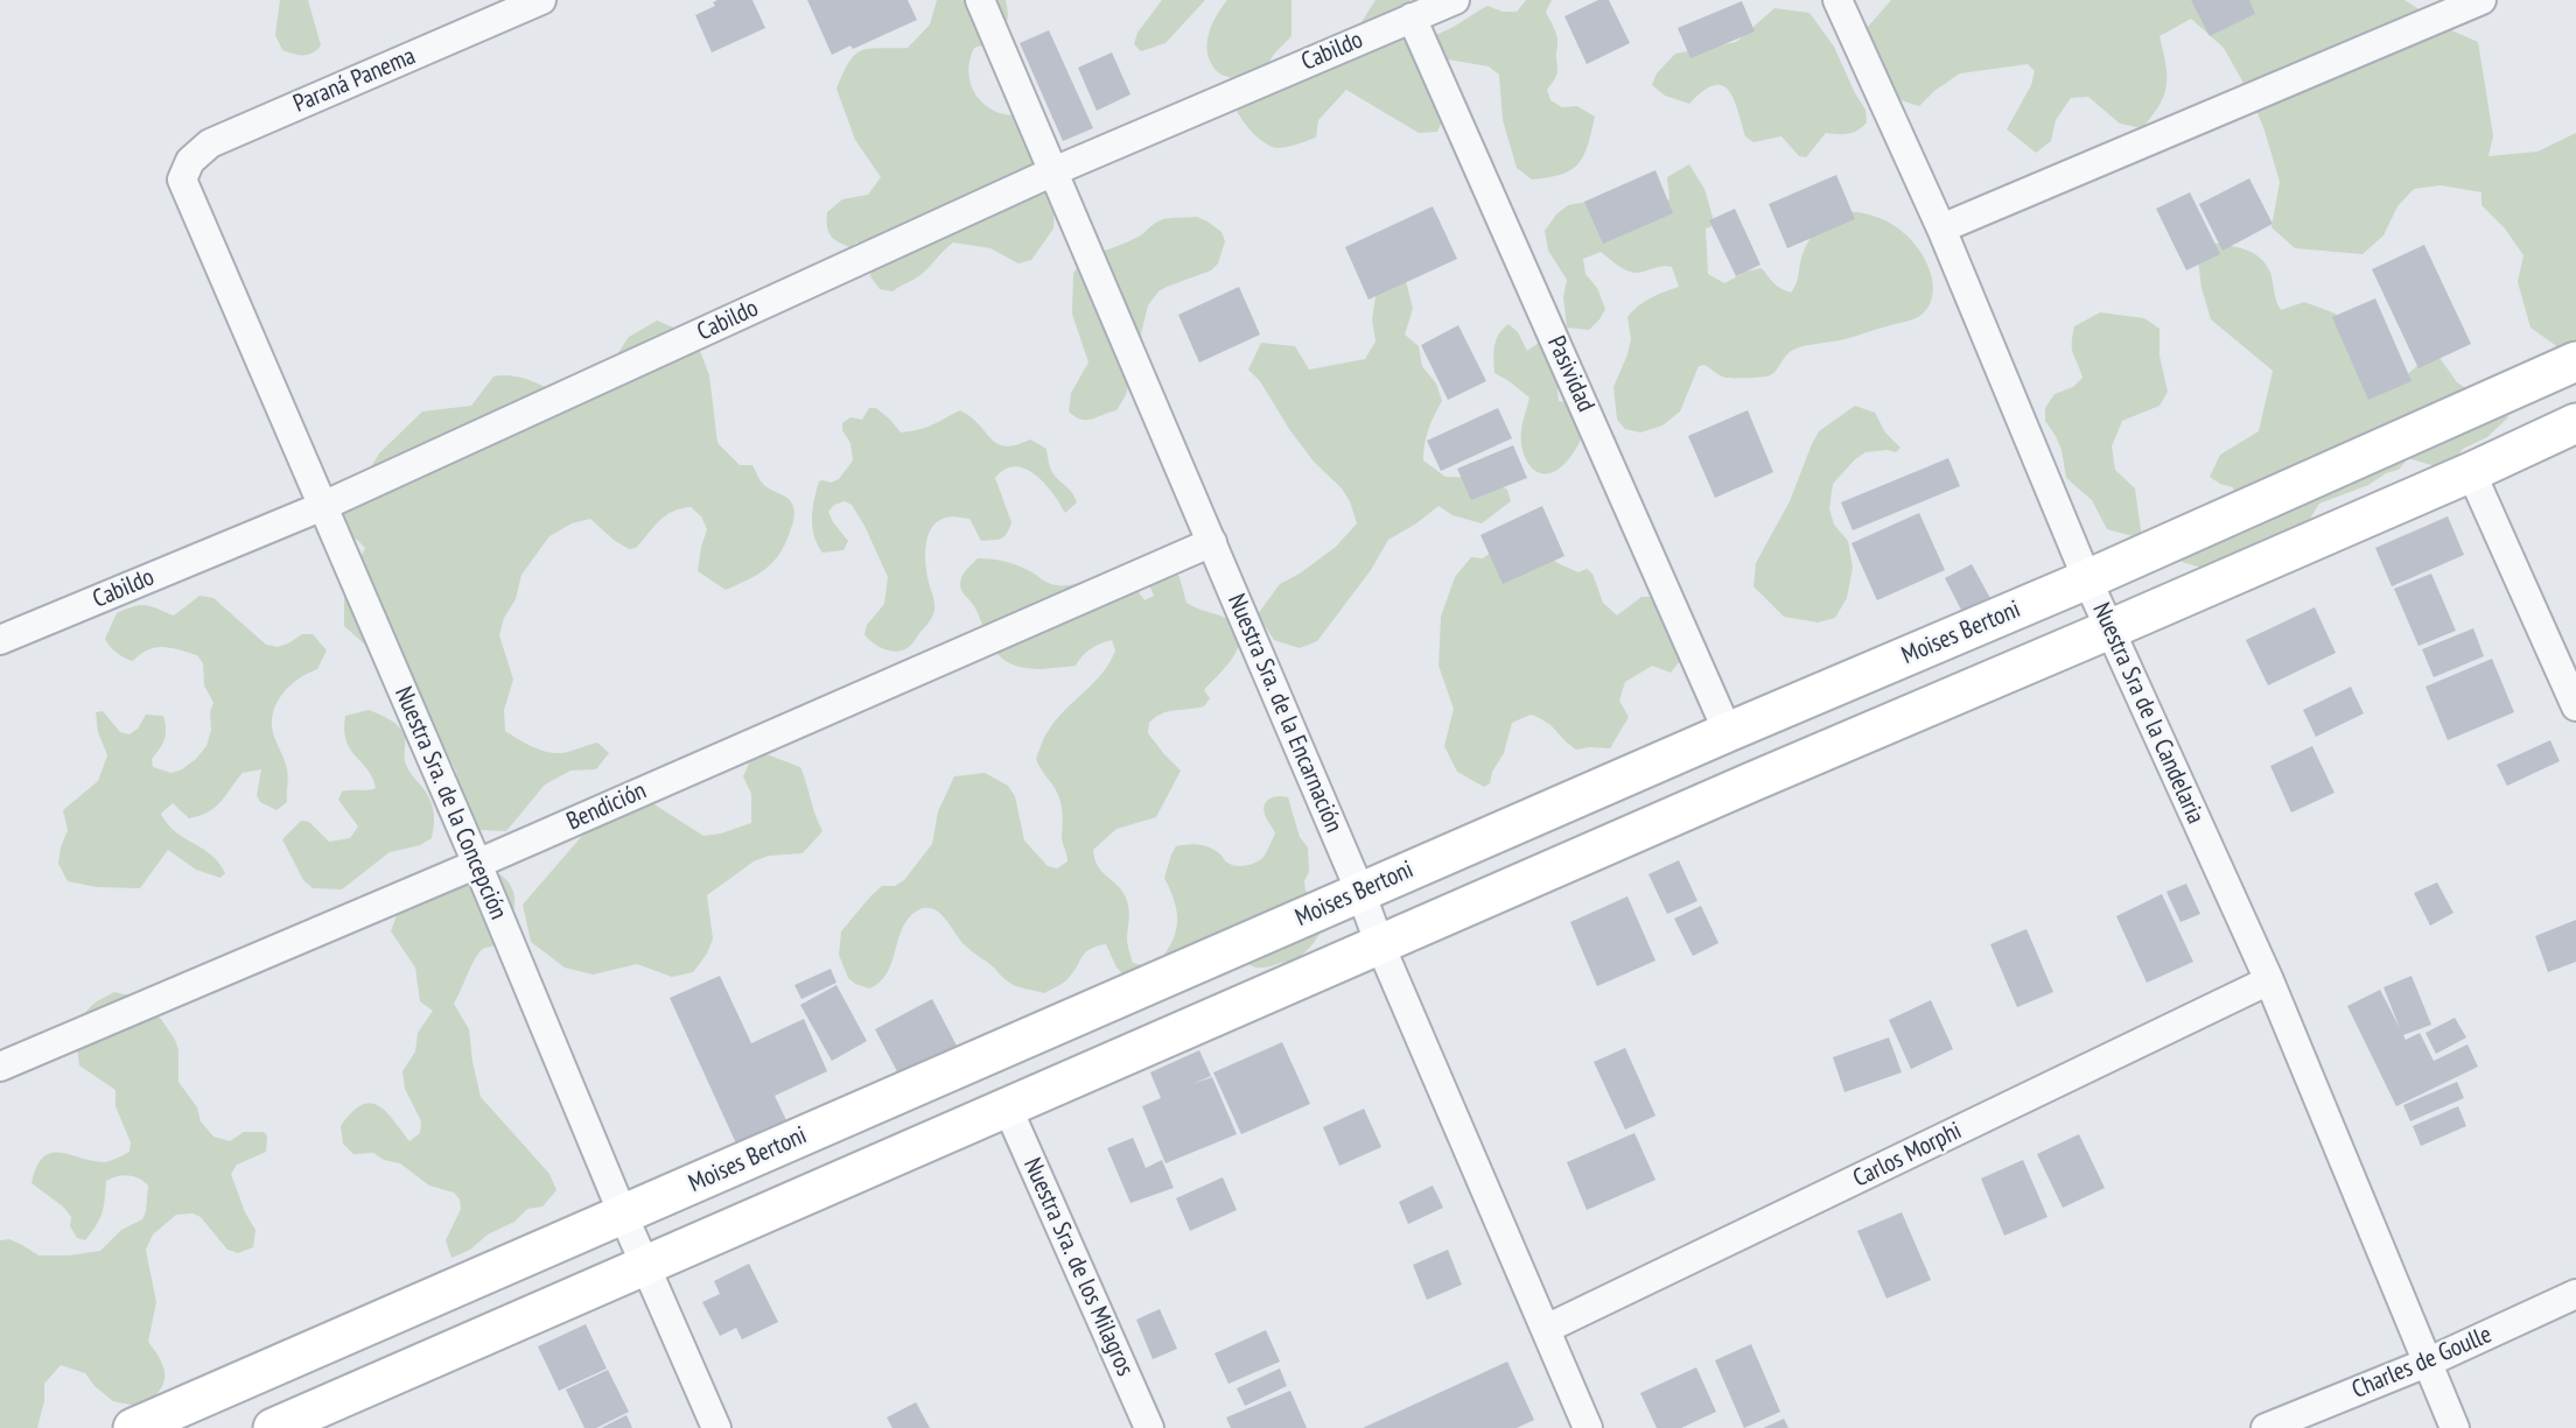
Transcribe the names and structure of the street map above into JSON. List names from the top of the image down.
{
  "streets": {
    "street": [
      "Cabildo",
      "Paraná Panema",
      "Pasividad",
      "Moises Bertoni",
      "Nuestra Sra. de la Encarnación",
      "Nuestra Sra de la Candelaria",
      "Nuestra Sra. de la Concepción",
      "Bendición",
      "Carlos Morphi",
      "Nuestra Sra. de los Milagros",
      "Charles de Goulle"
    ]
  },
  "crossings": [
    ["Cabildo", "Pasividad"],
    ["Cabildo", "Nuestra Sra. de la Encarnación"],
    ["Cabildo", "Nuestra Sra. de la Concepción"],
    ["Paraná Panema", "Nuestra Sra. de la Concepción"],
    ["Pasividad", "Moises Bertoni"],
    ["Moises Bertoni", "Nuestra Sra. de la Encarnación"],
    ["Moises Bertoni", "Nuestra Sra de la Candelaria"],
    ["Moises Bertoni", "Nuestra Sra. de la Concepción"],
    ["Nuestra Sra. de la Encarnación", "Bendición"],
    ["Nuestra Sra. de la Encarnación", "Carlos Morphi"],
    ["Nuestra Sra de la Candelaria", "Carlos Morphi"],
    ["Nuestra Sra de la Candelaria", "Charles de Goulle"],
    ["Nuestra Sra. de la Concepción", "Bendición"]
  ]
}
